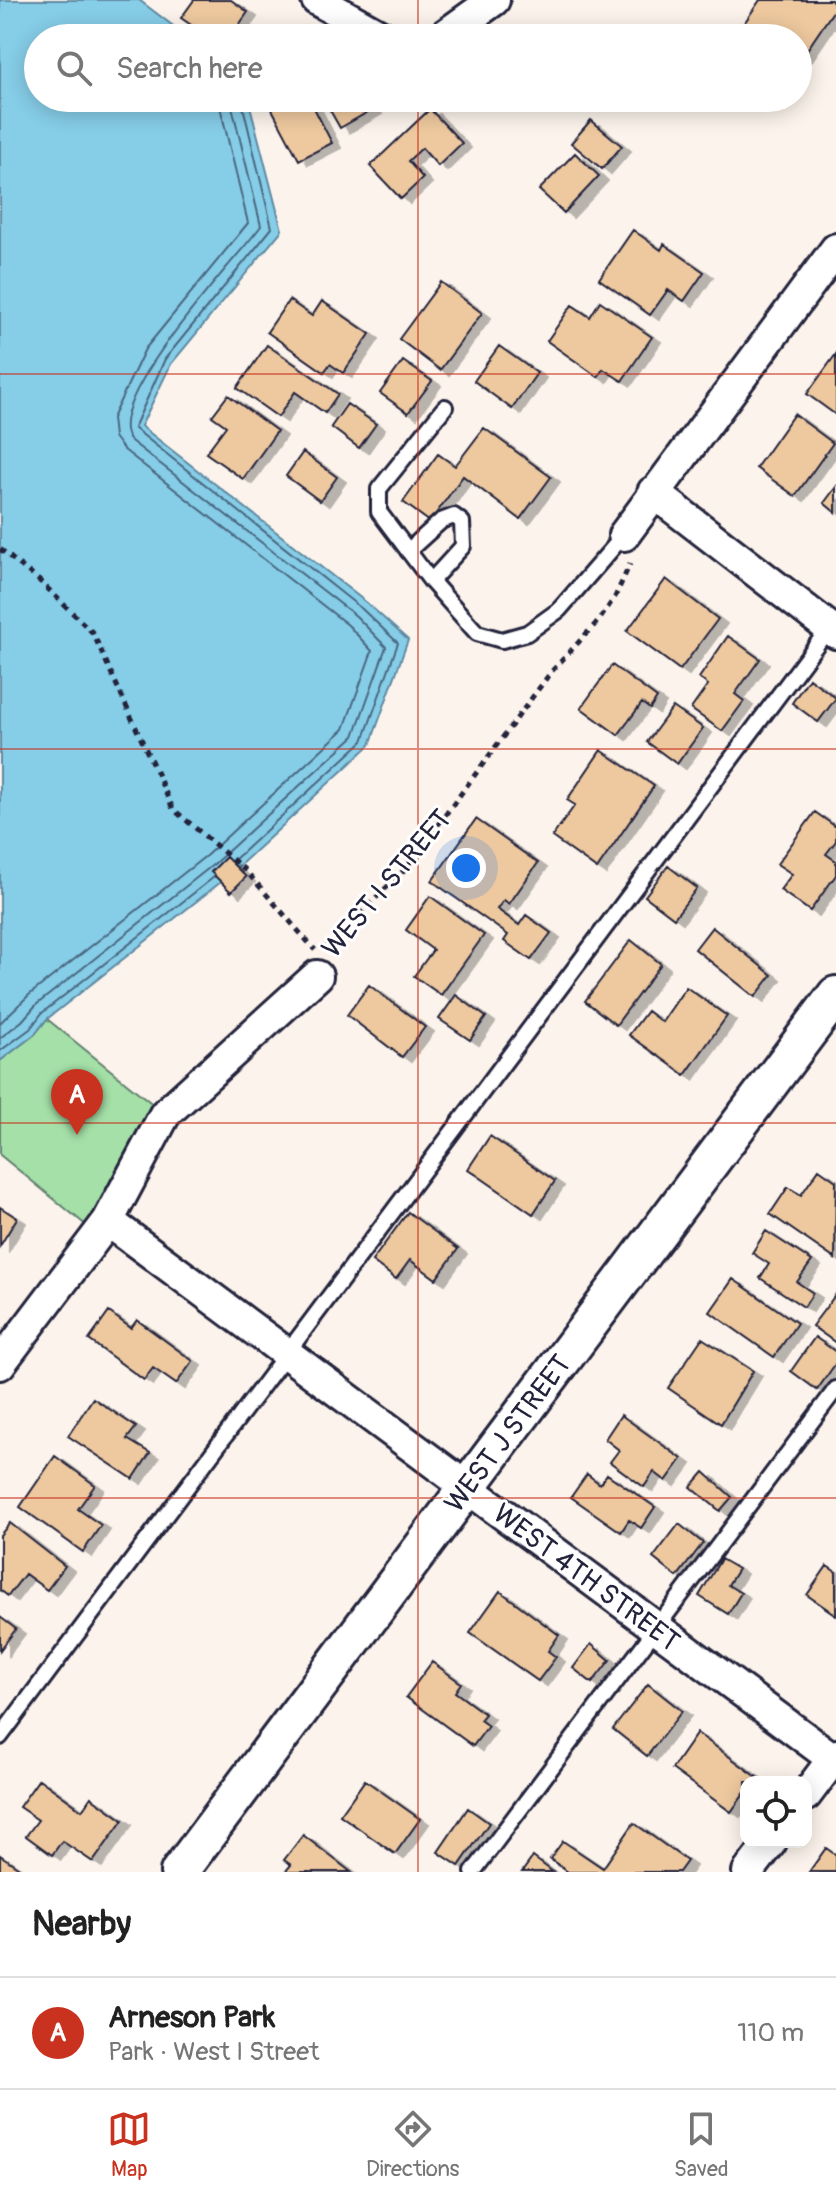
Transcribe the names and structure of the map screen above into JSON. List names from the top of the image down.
{
  "streets": {
    "street": ["WEST I STREET", "WEST J STREET", "WEST 4TH STREET"]
  },
  "crossings": [
    ["WEST I STREET", "WEST 4TH STREET"],
    ["WEST J STREET", "WEST 4TH STREET"]
  ],
  "page": {
    "search": "Search here",
    "pins": "A",
    "heading": "Nearby",
    "list": [
      {
        "mark": "A",
        "name": "Arneson Park",
        "note": "Park · West I Street",
        "value": "110 m"
      }
    ],
    "nav": ["Map", "Directions", "Saved"]
  }
}
